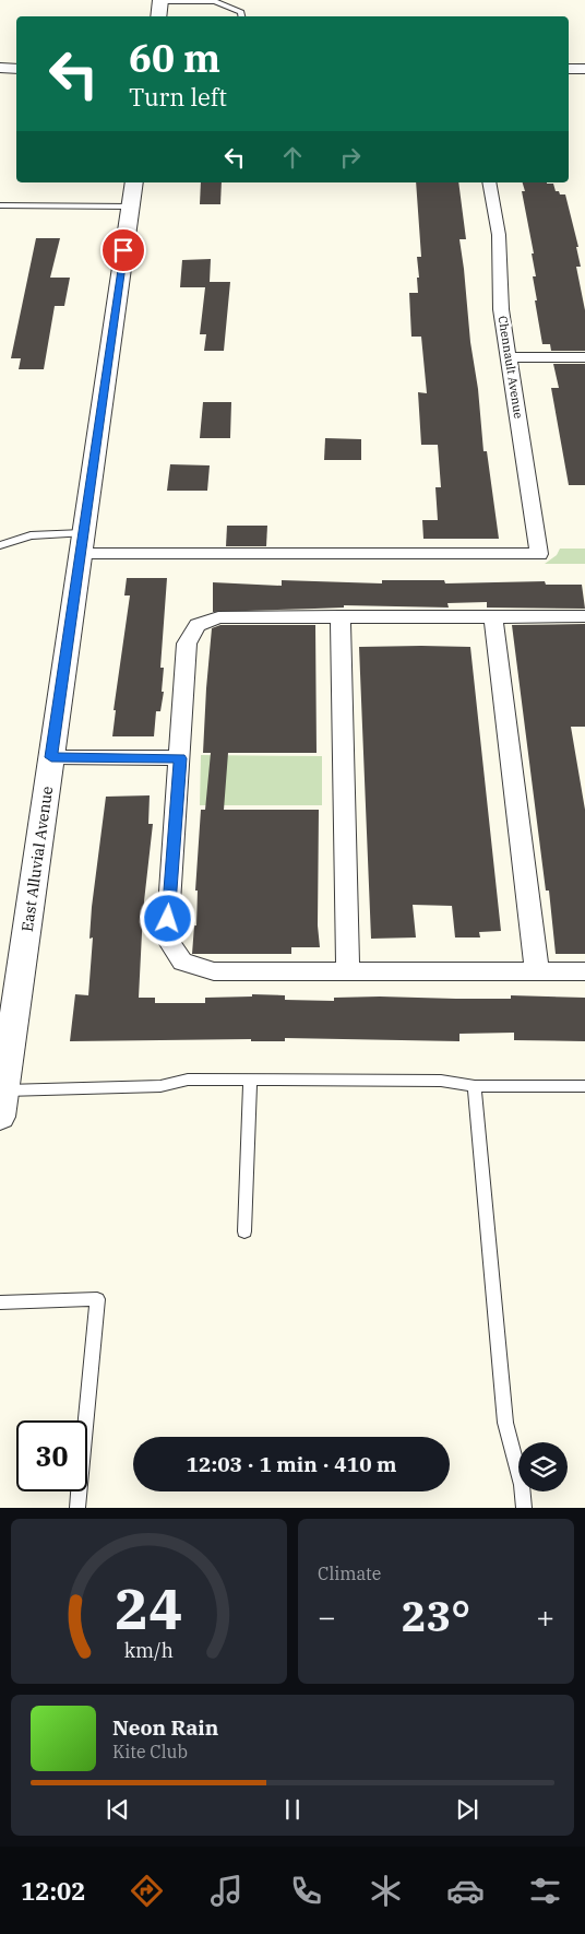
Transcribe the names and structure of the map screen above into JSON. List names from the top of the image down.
{
  "streets": {
    "street": ["Chennault Avenue", "East Alluvial Avenue"]
  },
  "crossings": [
    ["Chennault Avenue", "East Alluvial Avenue"]
  ],
  "page": {
    "turn": ["60 m", "Turn left"],
    "limit": "30",
    "trip": "12:03 · 1 min · 410 m",
    "tile": "Climate",
    "heat": ["−", "23°", "+"],
    "song": ["Neon Rain", "Kite Club"],
    "tabs": "12:02",
    "gauge": ["24", "km/h"]
  }
}
